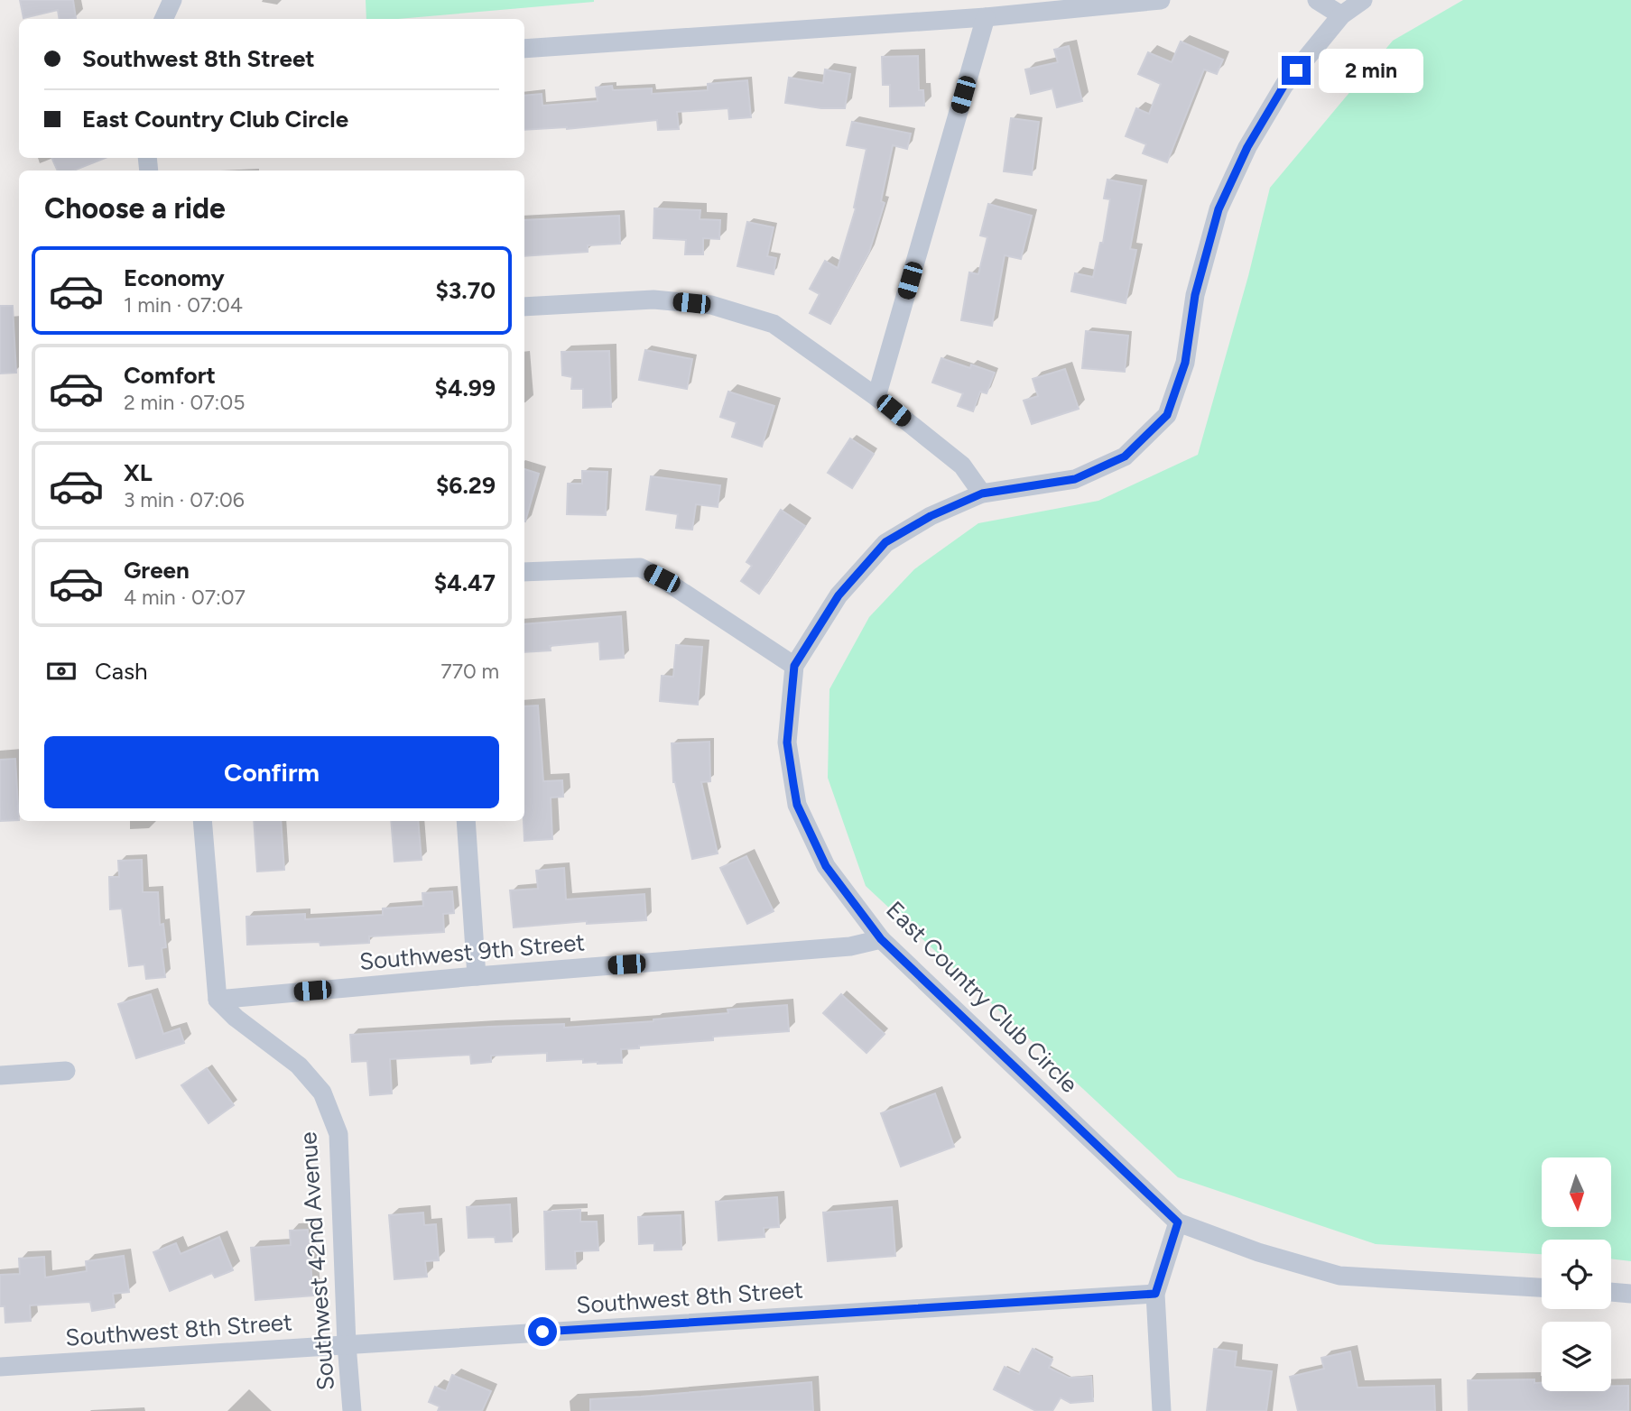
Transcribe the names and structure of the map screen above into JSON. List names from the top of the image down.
{
  "streets": {
    "street": [
      "Southwest 9th Street",
      "East Country Club Circle",
      "Southwest 42nd Avenue",
      "Southwest 8th Street"
    ]
  },
  "crossings": [
    ["Southwest 9th Street", "East Country Club Circle"],
    ["Southwest 9th Street", "Southwest 42nd Avenue"],
    ["Southwest 42nd Avenue", "Southwest 8th Street"]
  ],
  "north": "bottom",
  "page": {
    "banner": ["Southwest 8th Street", "East Country Club Circle"],
    "bubble": "2 min",
    "heading": "Choose a ride",
    "list": [
      {
        "name": "Economy",
        "note": "1 min · 07:04",
        "value": "$3.70"
      },
      {
        "name": "Comfort",
        "note": "2 min · 07:05",
        "value": "$4.99"
      },
      {
        "name": "XL",
        "note": "3 min · 07:06",
        "value": "$6.29"
      },
      {
        "name": "Green",
        "note": "4 min · 07:07",
        "value": "$4.47"
      }
    ],
    "pay": ["Cash", "770 m"],
    "buttons": "Confirm"
  }
}
